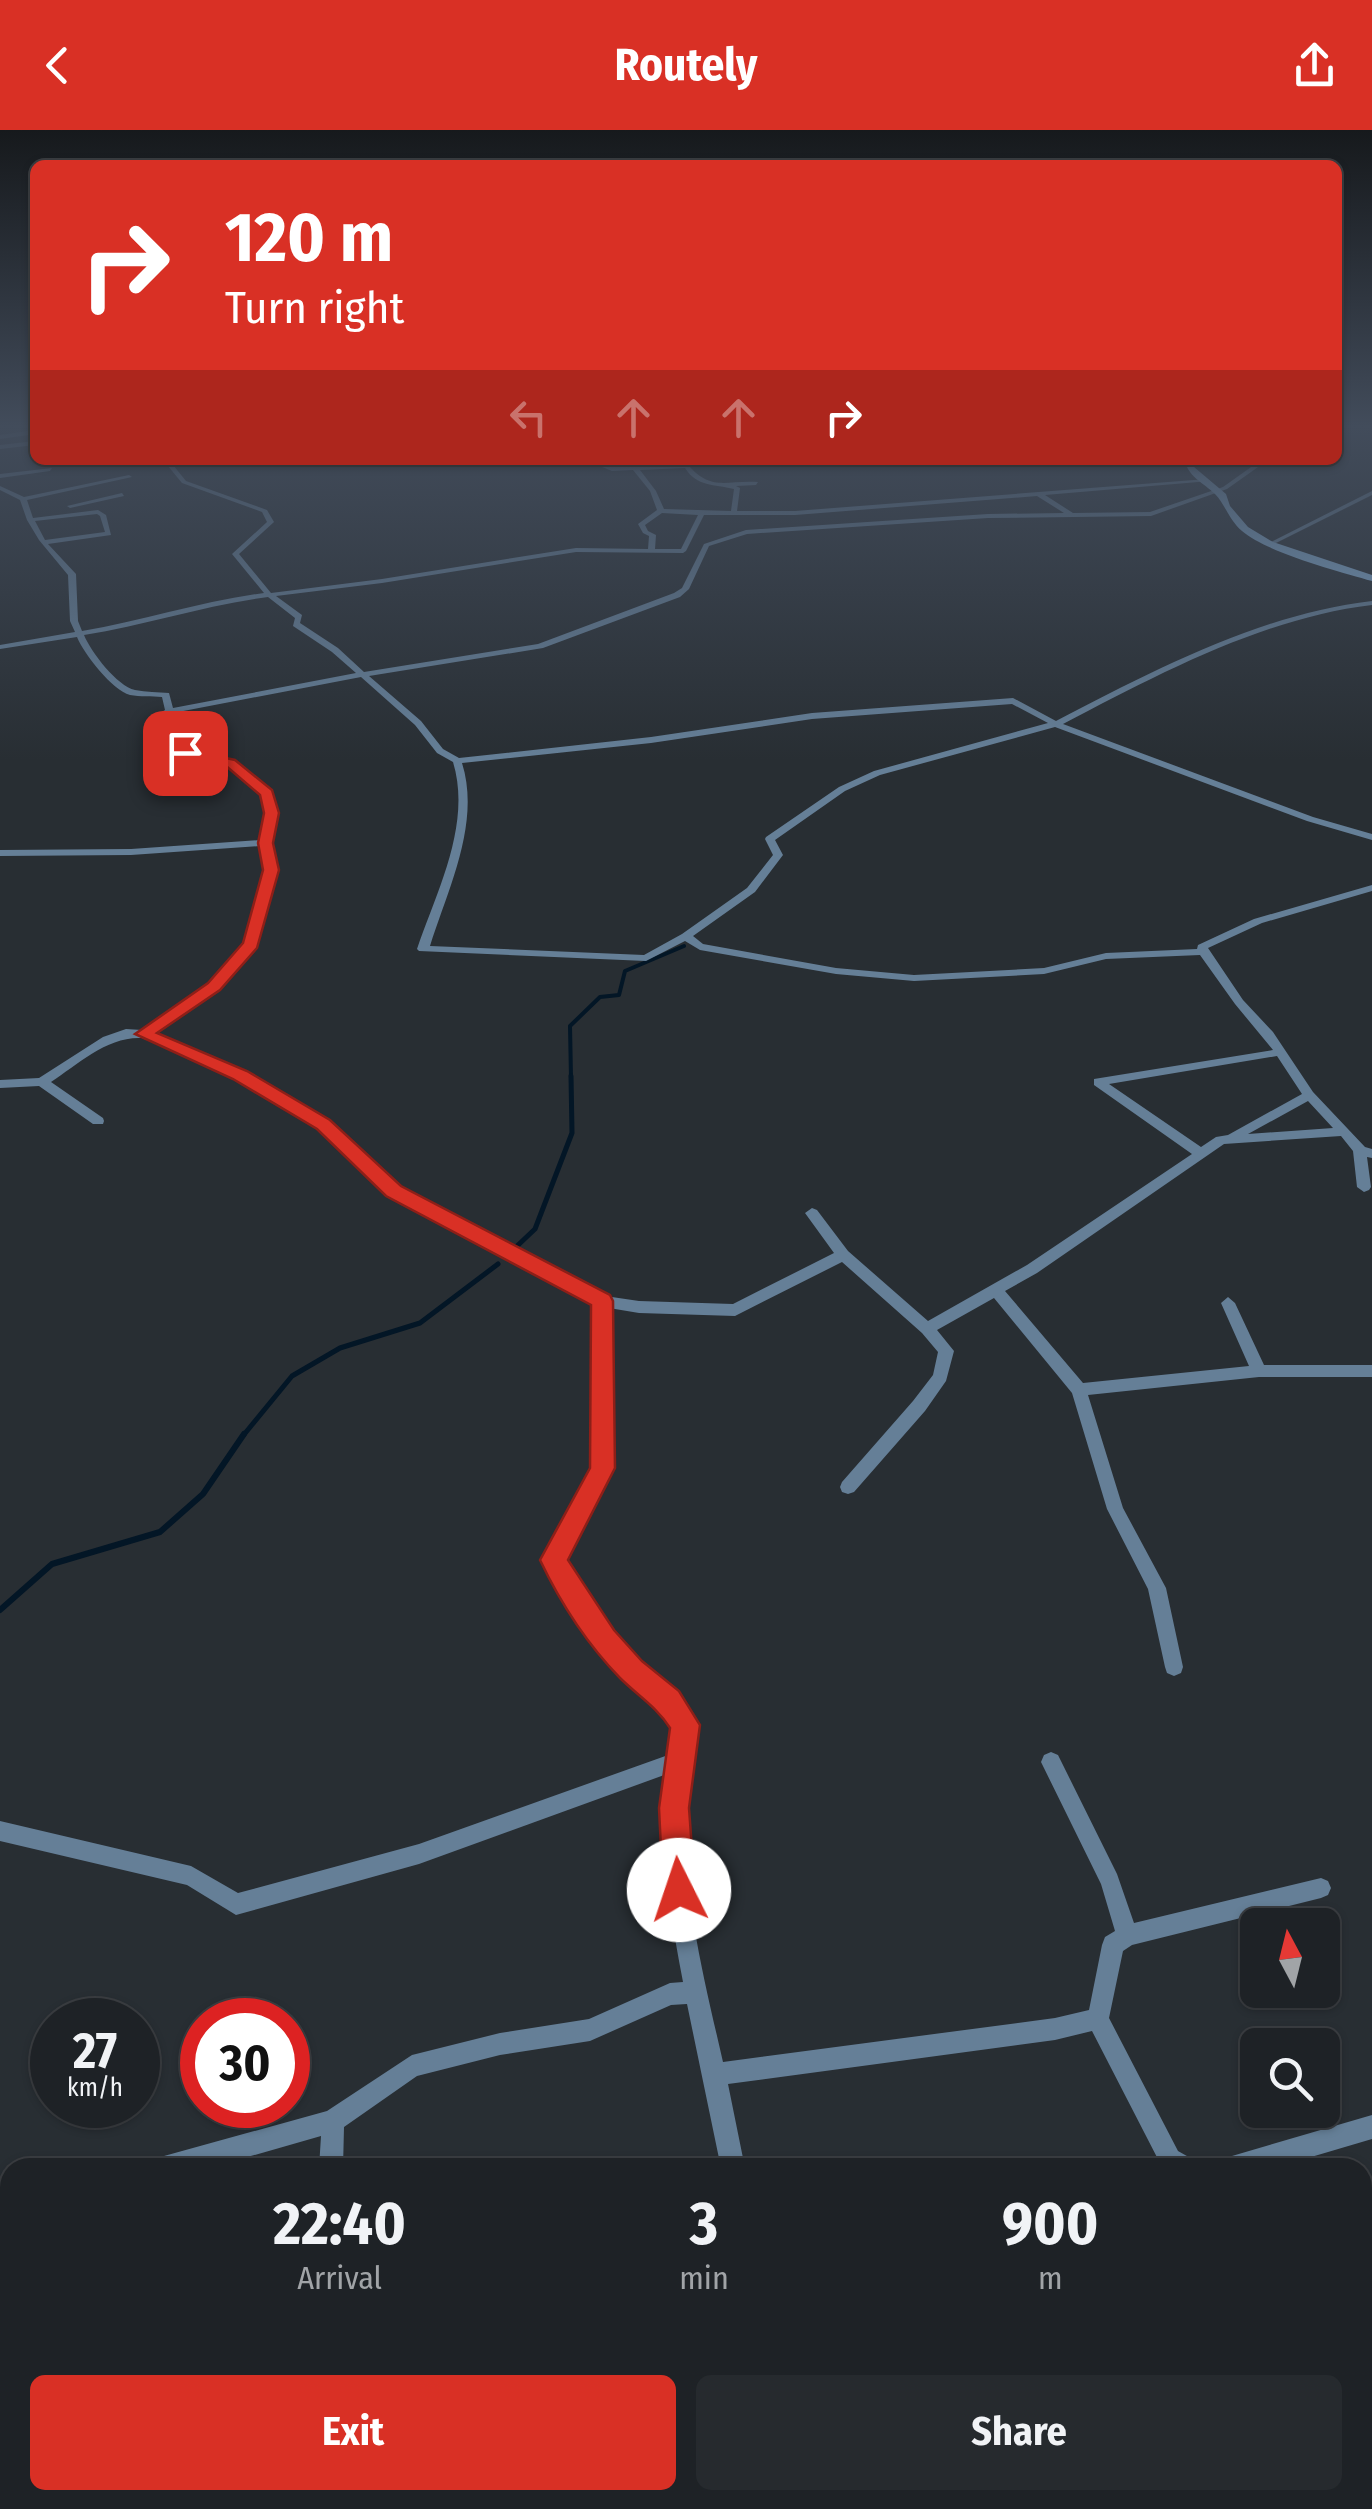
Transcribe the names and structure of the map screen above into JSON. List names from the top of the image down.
{
  "north": "top",
  "page": {
    "header": "Routely",
    "turn": ["120 m", "Turn right"],
    "speed": "27 km/h",
    "limit": "30",
    "eta": [
      "22:40",
      "Arrival",
      "3",
      "min",
      "900",
      "m"
    ],
    "buttons": ["Exit", "Share"]
  }
}
